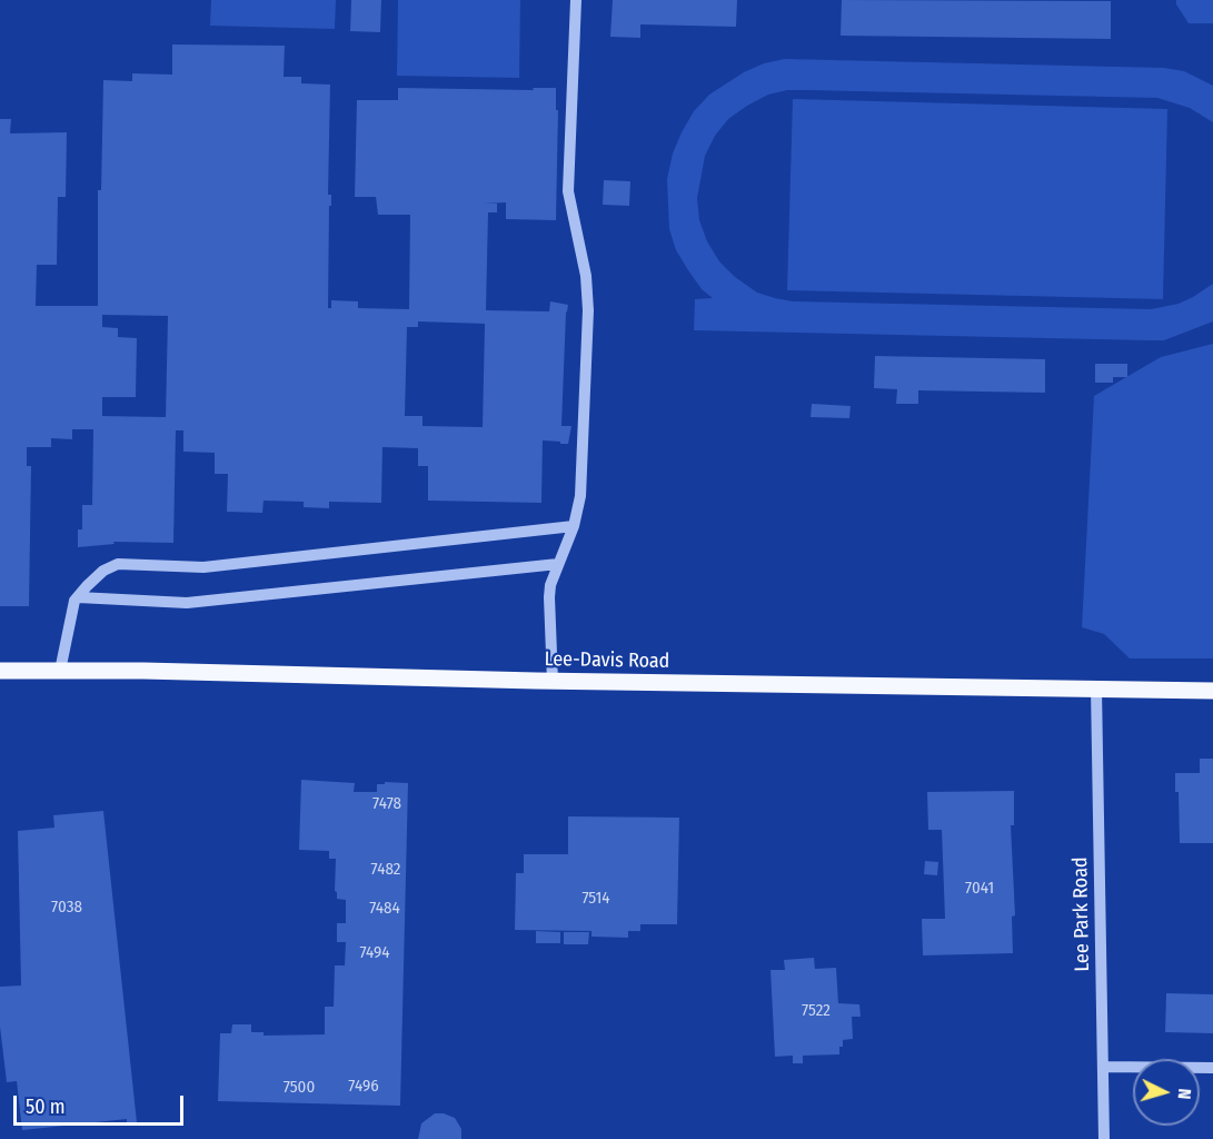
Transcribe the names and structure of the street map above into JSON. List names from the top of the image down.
{
  "streets": {
    "main road": ["Lee-Davis Road"],
    "street": ["Lee Park Road"]
  },
  "crossings": [
    ["Lee-Davis Road", "Lee Park Road"]
  ],
  "house_numbers": [
    "7478",
    "7482",
    "7041",
    "7514",
    "7038",
    "7484",
    "7494",
    "7522",
    "7496",
    "7500"
  ],
  "scale_bar": "50 m",
  "north": "right"
}
